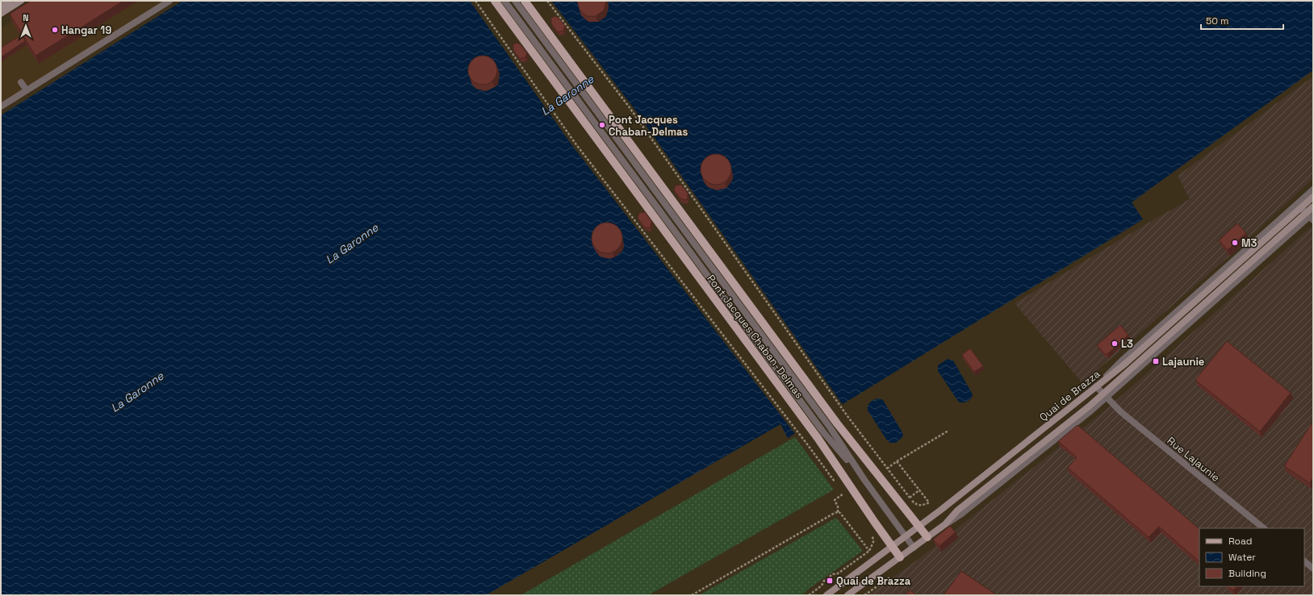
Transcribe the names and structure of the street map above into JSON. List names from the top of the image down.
{
  "streets": {
    "main road": ["Pont Jacques Chaban-Delmas", "Quai de Brazza"],
    "street": ["Rue Lajaunie"]
  },
  "crossings": [
    ["Pont Jacques Chaban-Delmas", "Quai de Brazza"],
    ["Quai de Brazza", "Rue Lajaunie"]
  ],
  "water": ["La Garonne"],
  "places": {
    "other": [
      "Hangar 19",
      "Pont Jacques Chaban-Delmas",
      "M3",
      "L3"
    ],
    "transit": ["Lajaunie", "Quai de Brazza"]
  },
  "legend": ["Road", "Water", "Building"],
  "scale_bar": "50 m",
  "north": "top"
}
